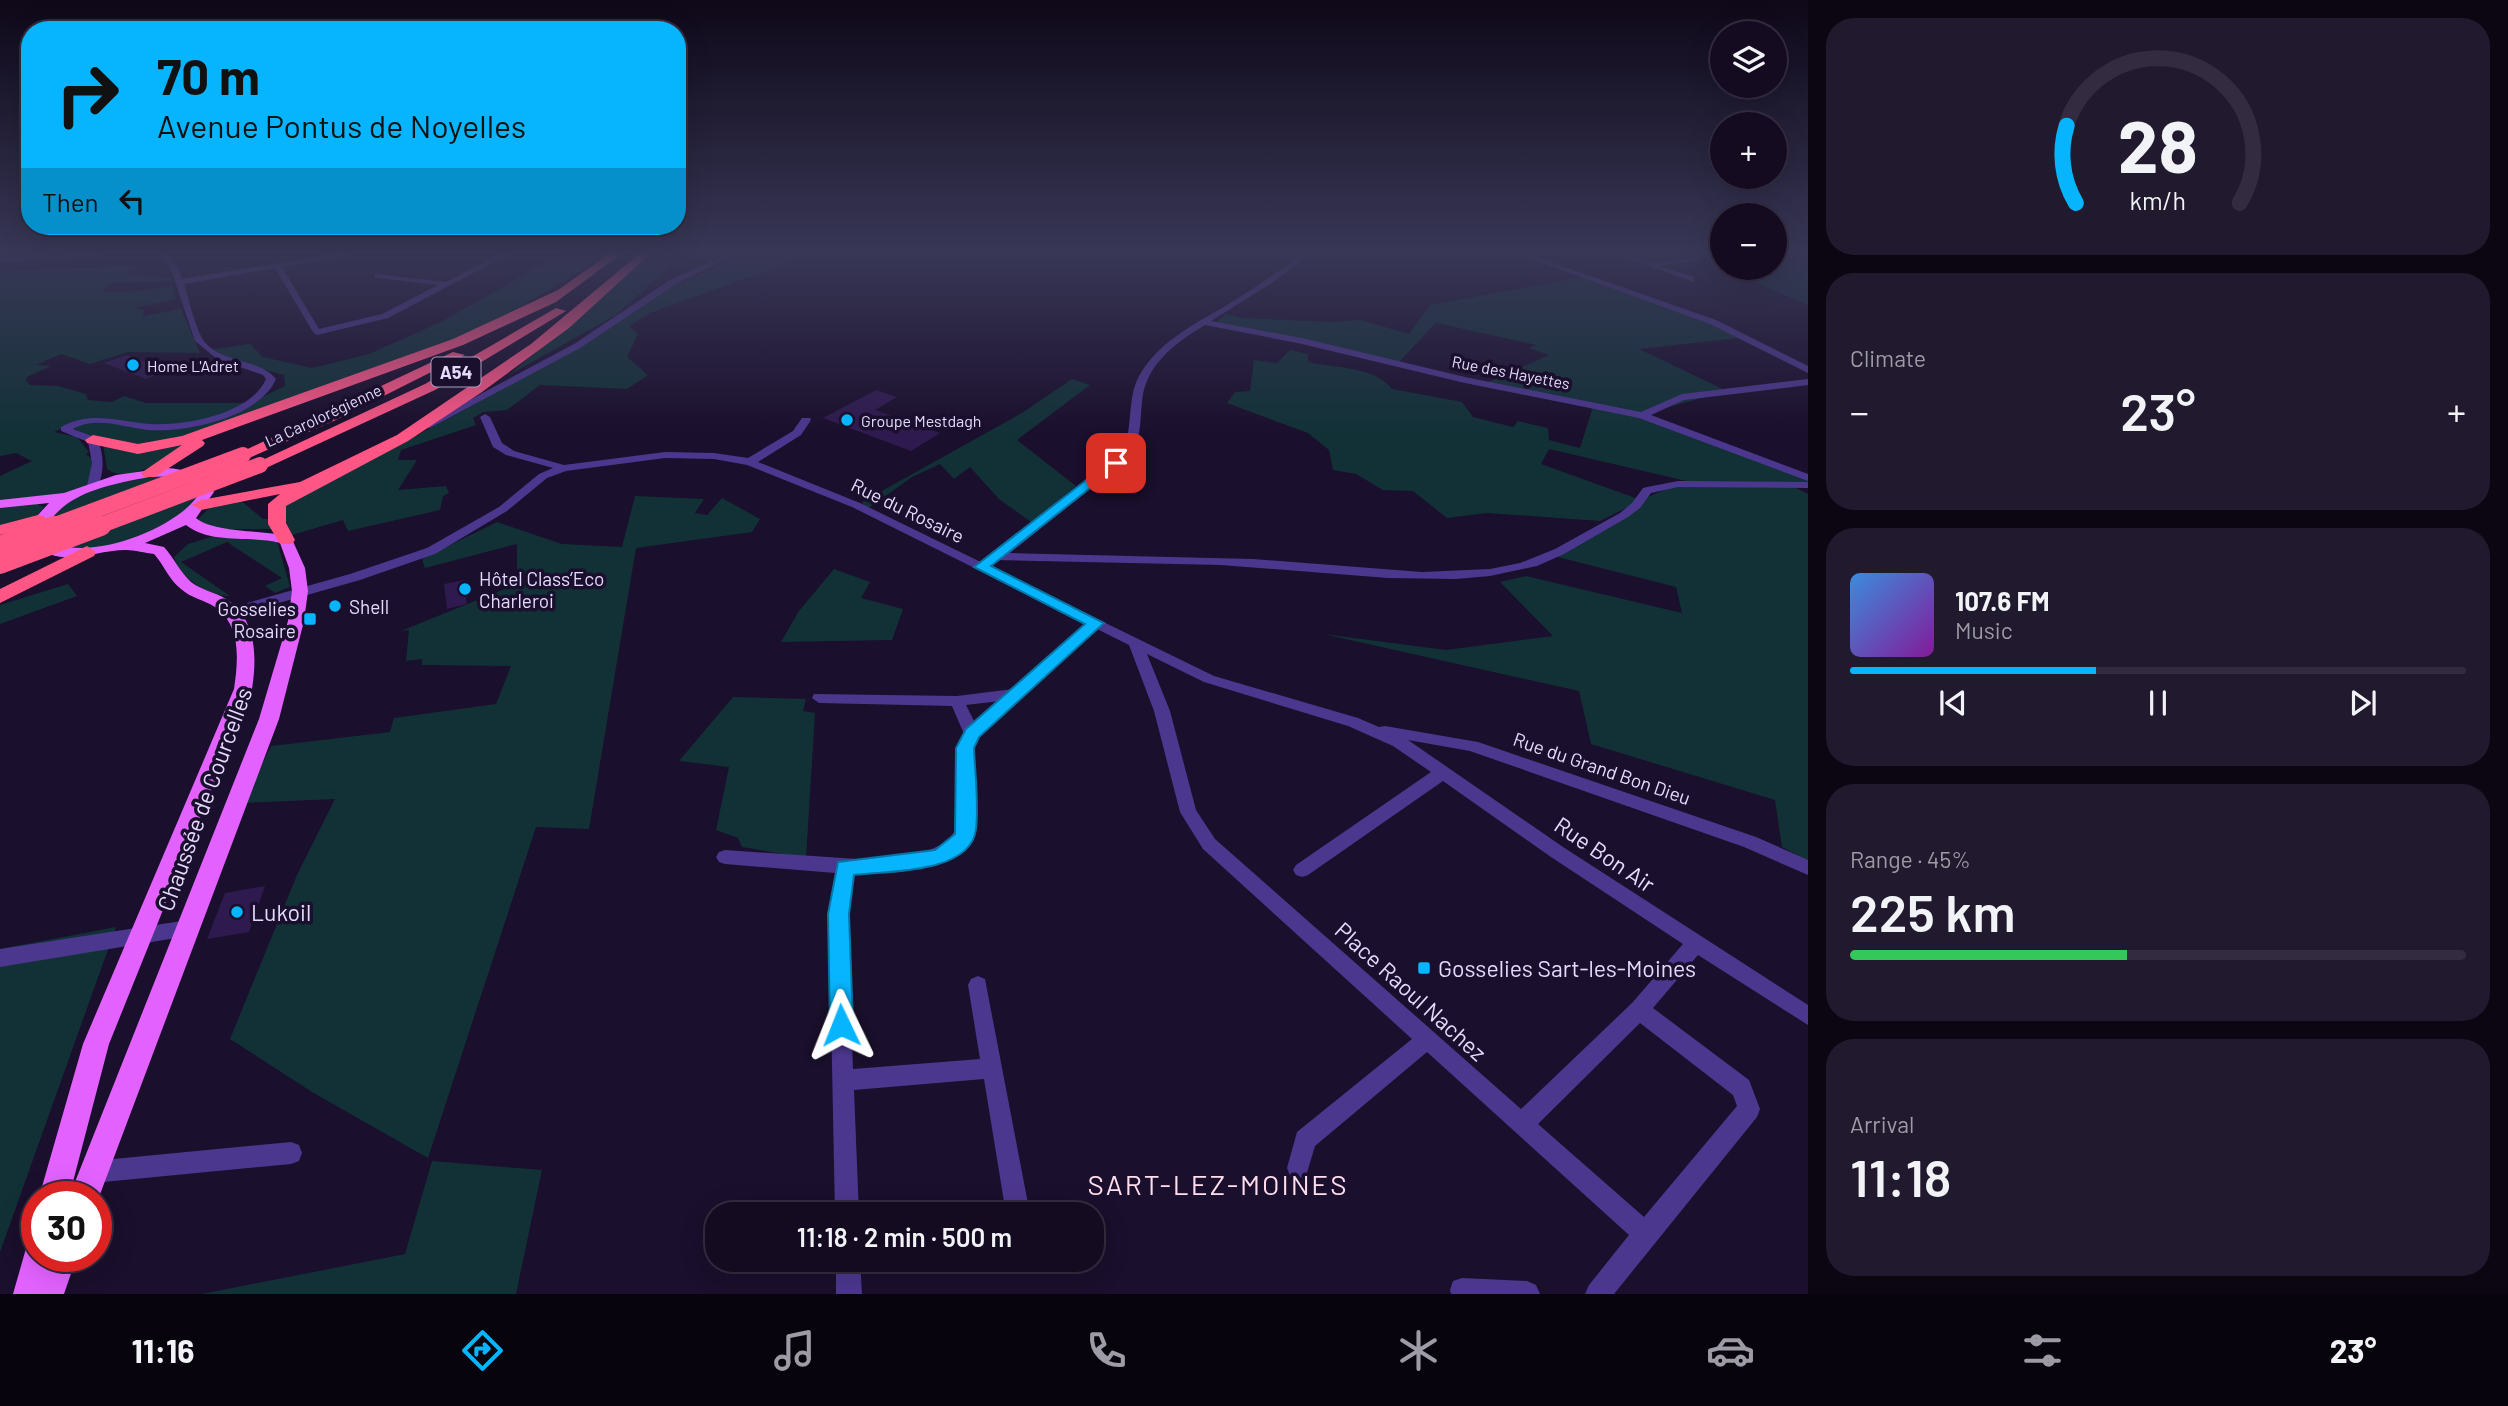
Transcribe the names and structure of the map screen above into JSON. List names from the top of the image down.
{
  "streets": {
    "highway": ["A54", "La Carolorégienne"],
    "main road": ["Chaussée de Courcelles"],
    "street": [
      "Rue des Hayettes",
      "Rue du Rosaire",
      "Rue du Grand Bon Dieu",
      "Rue Bon Air",
      "Place Raoul Nachez"
    ]
  },
  "crossings": [
    ["Rue du Rosaire", "Rue du Grand Bon Dieu"],
    ["Rue du Rosaire", "Chaussée de Courcelles"],
    ["Rue du Rosaire", "Rue Bon Air"],
    ["Rue du Rosaire", "Place Raoul Nachez"],
    ["Rue du Grand Bon Dieu", "Rue Bon Air"]
  ],
  "districts": ["SART-LEZ-MOINES"],
  "places": {
    "other": [
      "Home L'Adret",
      "Groupe Mestdagh",
      "Hôtel Class‘Eco Charleroi",
      "Shell",
      "Lukoil"
    ],
    "transit": ["Gosselies Rosaire", "Gosselies Sart-les-Moines"]
  },
  "page": {
    "map_buttons": ["+", "−"],
    "turn": ["70 m", "Avenue Pontus de Noyelles"],
    "then": "Then",
    "tile": [
      "Climate",
      ["Range · 45%", "225 km"],
      ["Arrival", "11:18"]
    ],
    "heat": ["−", "23°", "+"],
    "song": ["107.6 FM", "Music"],
    "limit": "30",
    "trip": "11:18 · 2 min · 500 m",
    "tabs": ["11:16", "23°"],
    "gauge": ["28", "km/h"]
  }
}
